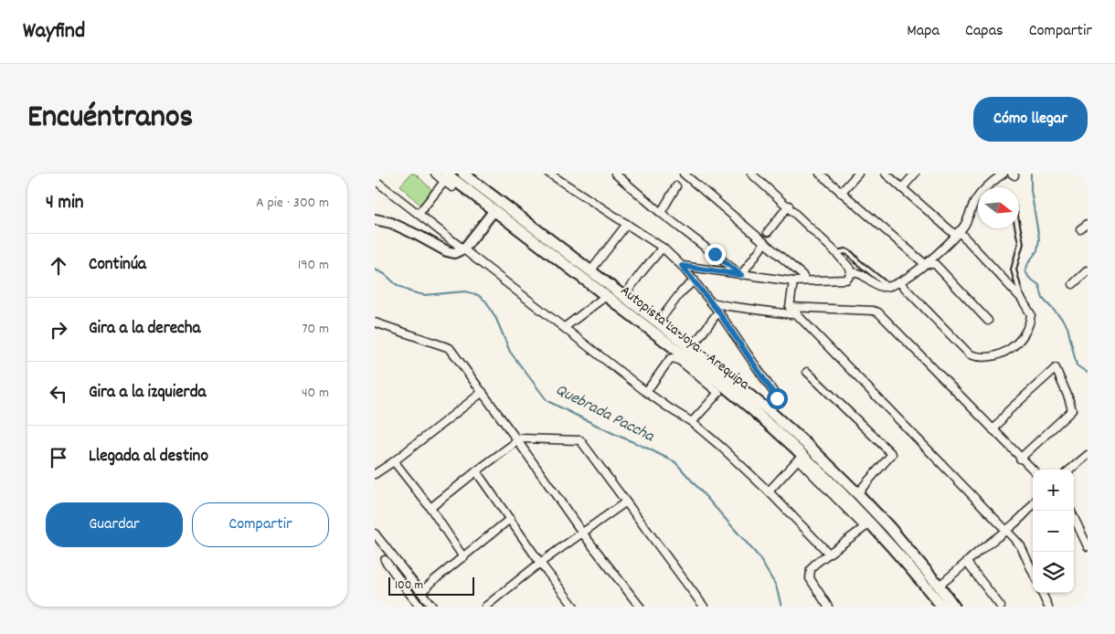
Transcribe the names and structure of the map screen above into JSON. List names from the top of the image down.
{
  "streets": {
    "main road": ["Autopista La Joya - Arequipa"]
  },
  "water": ["Quebrada Paccha"],
  "scale_bar": "100 m",
  "north": "right",
  "page": {
    "header": "Wayfind",
    "nav": ["Mapa", "Capas", "Compartir"],
    "title": "Encuéntranos",
    "buttons": [
      "Cómo llegar",
      ["Guardar", "Compartir"]
    ],
    "heading": ["4 min", "A pie · 300 m"],
    "list": [
      ["Continúa", "190 m"],
      ["Gira a la derecha", "70 m"],
      ["Gira a la izquierda", "40 m"],
      "Llegada al destino"
    ],
    "map_buttons": ["+", "−"],
    "scale": "100 m"
  }
}
